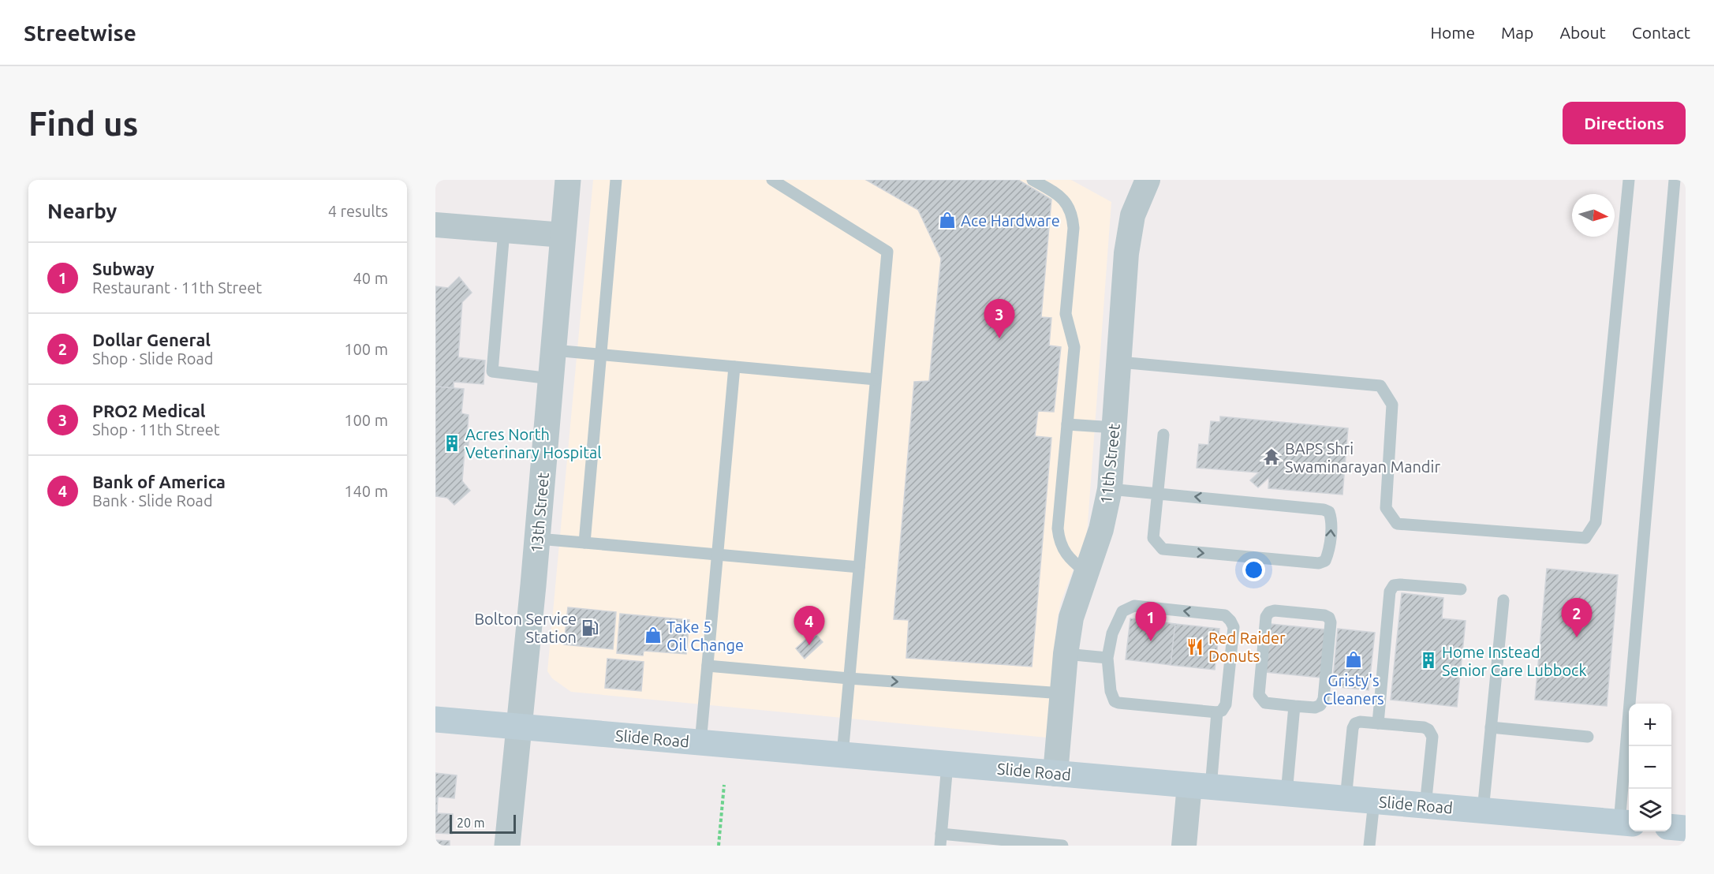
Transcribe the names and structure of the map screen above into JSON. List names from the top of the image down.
{
  "streets": {
    "main road": ["Slide Road"],
    "street": ["11th Street", "13th Street"]
  },
  "crossings": [
    ["11th Street", "Slide Road"],
    ["13th Street", "Slide Road"]
  ],
  "places": {
    "shop": ["Ace Hardware", "Take 5 Oil Change", "Gristy's Cleaners"],
    "building": ["Acres North Veterinary Hospital", "Home Instead Senior Care Lubbock"],
    "temple": ["BAPS Shri Swaminarayan Mandir"],
    "fuel station": ["Bolton Service Station"],
    "restaurant": ["Red Raider Donuts"]
  },
  "scale_bar": "20 m",
  "north": "right",
  "page": {
    "header": "Streetwise",
    "nav": [
      "Home",
      "Map",
      "About",
      "Contact"
    ],
    "buttons": "Directions",
    "title": "Find us",
    "heading": ["Nearby", "4 results"],
    "list": [
      {
        "mark": "1",
        "name": "Subway",
        "note": "Restaurant · 11th Street",
        "value": "40 m"
      },
      {
        "mark": "2",
        "name": "Dollar General",
        "note": "Shop · Slide Road",
        "value": "100 m"
      },
      {
        "mark": "3",
        "name": "PRO2 Medical",
        "note": "Shop · 11th Street",
        "value": "100 m"
      },
      {
        "mark": "4",
        "name": "Bank of America",
        "note": "Bank · Slide Road",
        "value": "140 m"
      }
    ],
    "pins": [
      "3",
      "2",
      "1",
      "4"
    ],
    "map_buttons": ["+", "−"],
    "scale": "20 m"
  }
}
